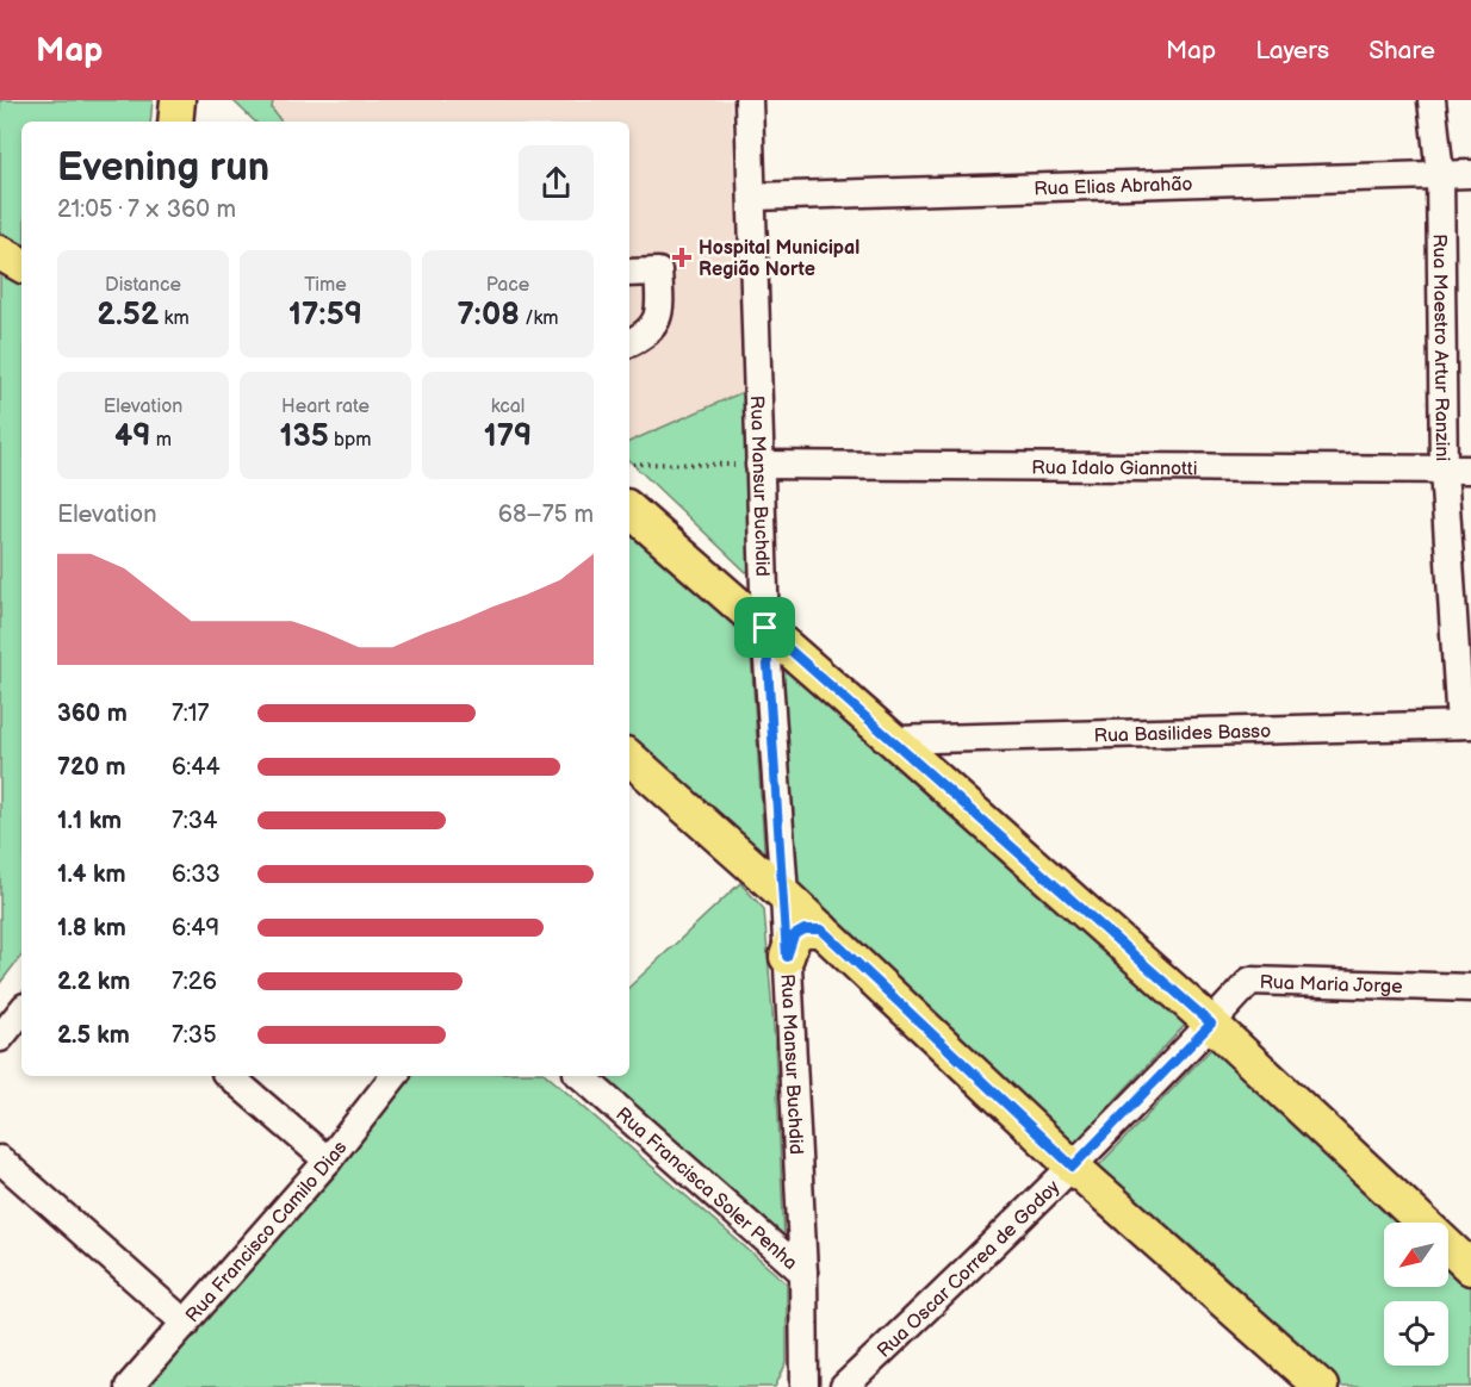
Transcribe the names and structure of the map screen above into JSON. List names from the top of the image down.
{
  "streets": {
    "street": [
      "Rua Elias Abrahão",
      "Rua Maestro Artur Ranzini",
      "Rua Idalo Giannotti",
      "Rua Mansur Buchdid",
      "Rua Basilides Basso",
      "Rua Maria Jorge",
      "Rua Francisca Soler Penha",
      "Rua Francisco Camilo Dias",
      "Rua Oscar Correa de Godoy"
    ]
  },
  "crossings": [
    ["Rua Elias Abrahão", "Rua Maestro Artur Ranzini"],
    ["Rua Elias Abrahão", "Rua Mansur Buchdid"],
    ["Rua Maestro Artur Ranzini", "Rua Idalo Giannotti"],
    ["Rua Maestro Artur Ranzini", "Rua Basilides Basso"],
    ["Rua Idalo Giannotti", "Rua Mansur Buchdid"],
    ["Rua Mansur Buchdid", "Rua Francisca Soler Penha"],
    ["Rua Maria Jorge", "Rua Oscar Correa de Godoy"]
  ],
  "places": {
    "health": ["Hospital Municipal Região Norte"]
  },
  "north": "bottom left",
  "page": {
    "header": "Map",
    "nav": ["Map", "Layers", "Share"],
    "heading": ["Evening run", "21:05 · 7 × 360 m"],
    "stats": [
      ["Distance", "2.52 km"],
      ["Time", "17:59"],
      ["Pace", "7:08 /km"],
      ["Elevation", "49 m"],
      ["Heart rate", "135 bpm"],
      ["kcal", "179"]
    ],
    "chart": ["Elevation", "68–75 m"],
    "list": [
      {
        "name": "360 m",
        "note": "7:17"
      },
      {
        "name": "720 m",
        "note": "6:44"
      },
      {
        "name": "1.1 km",
        "note": "7:34"
      },
      {
        "name": "1.4 km",
        "note": "6:33"
      },
      {
        "name": "1.8 km",
        "note": "6:49"
      },
      {
        "name": "2.2 km",
        "note": "7:26"
      },
      {
        "name": "2.5 km",
        "note": "7:35"
      }
    ]
  }
}
